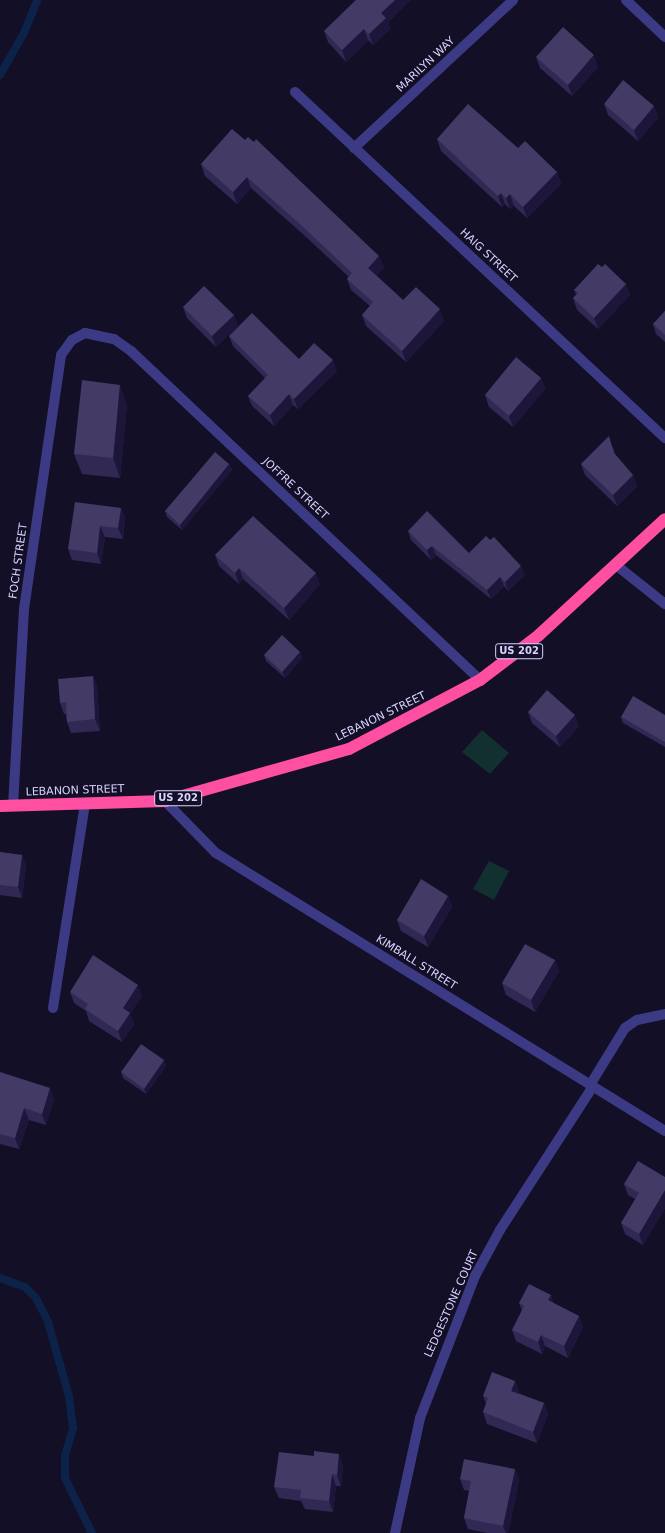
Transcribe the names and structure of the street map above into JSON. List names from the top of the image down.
{
  "streets": {
    "highway": ["US 202", "LEBANON STREET"],
    "street": [
      "MARILYN WAY",
      "HAIG STREET",
      "JOFFRE STREET",
      "FOCH STREET",
      "KIMBALL STREET",
      "LEDGESTONE COURT"
    ]
  },
  "crossings": [
    ["MARILYN WAY", "HAIG STREET"],
    ["JOFFRE STREET", "FOCH STREET"],
    ["JOFFRE STREET", "LEBANON STREET"],
    ["FOCH STREET", "LEBANON STREET"],
    ["LEBANON STREET", "KIMBALL STREET"],
    ["KIMBALL STREET", "LEDGESTONE COURT"]
  ]
}
